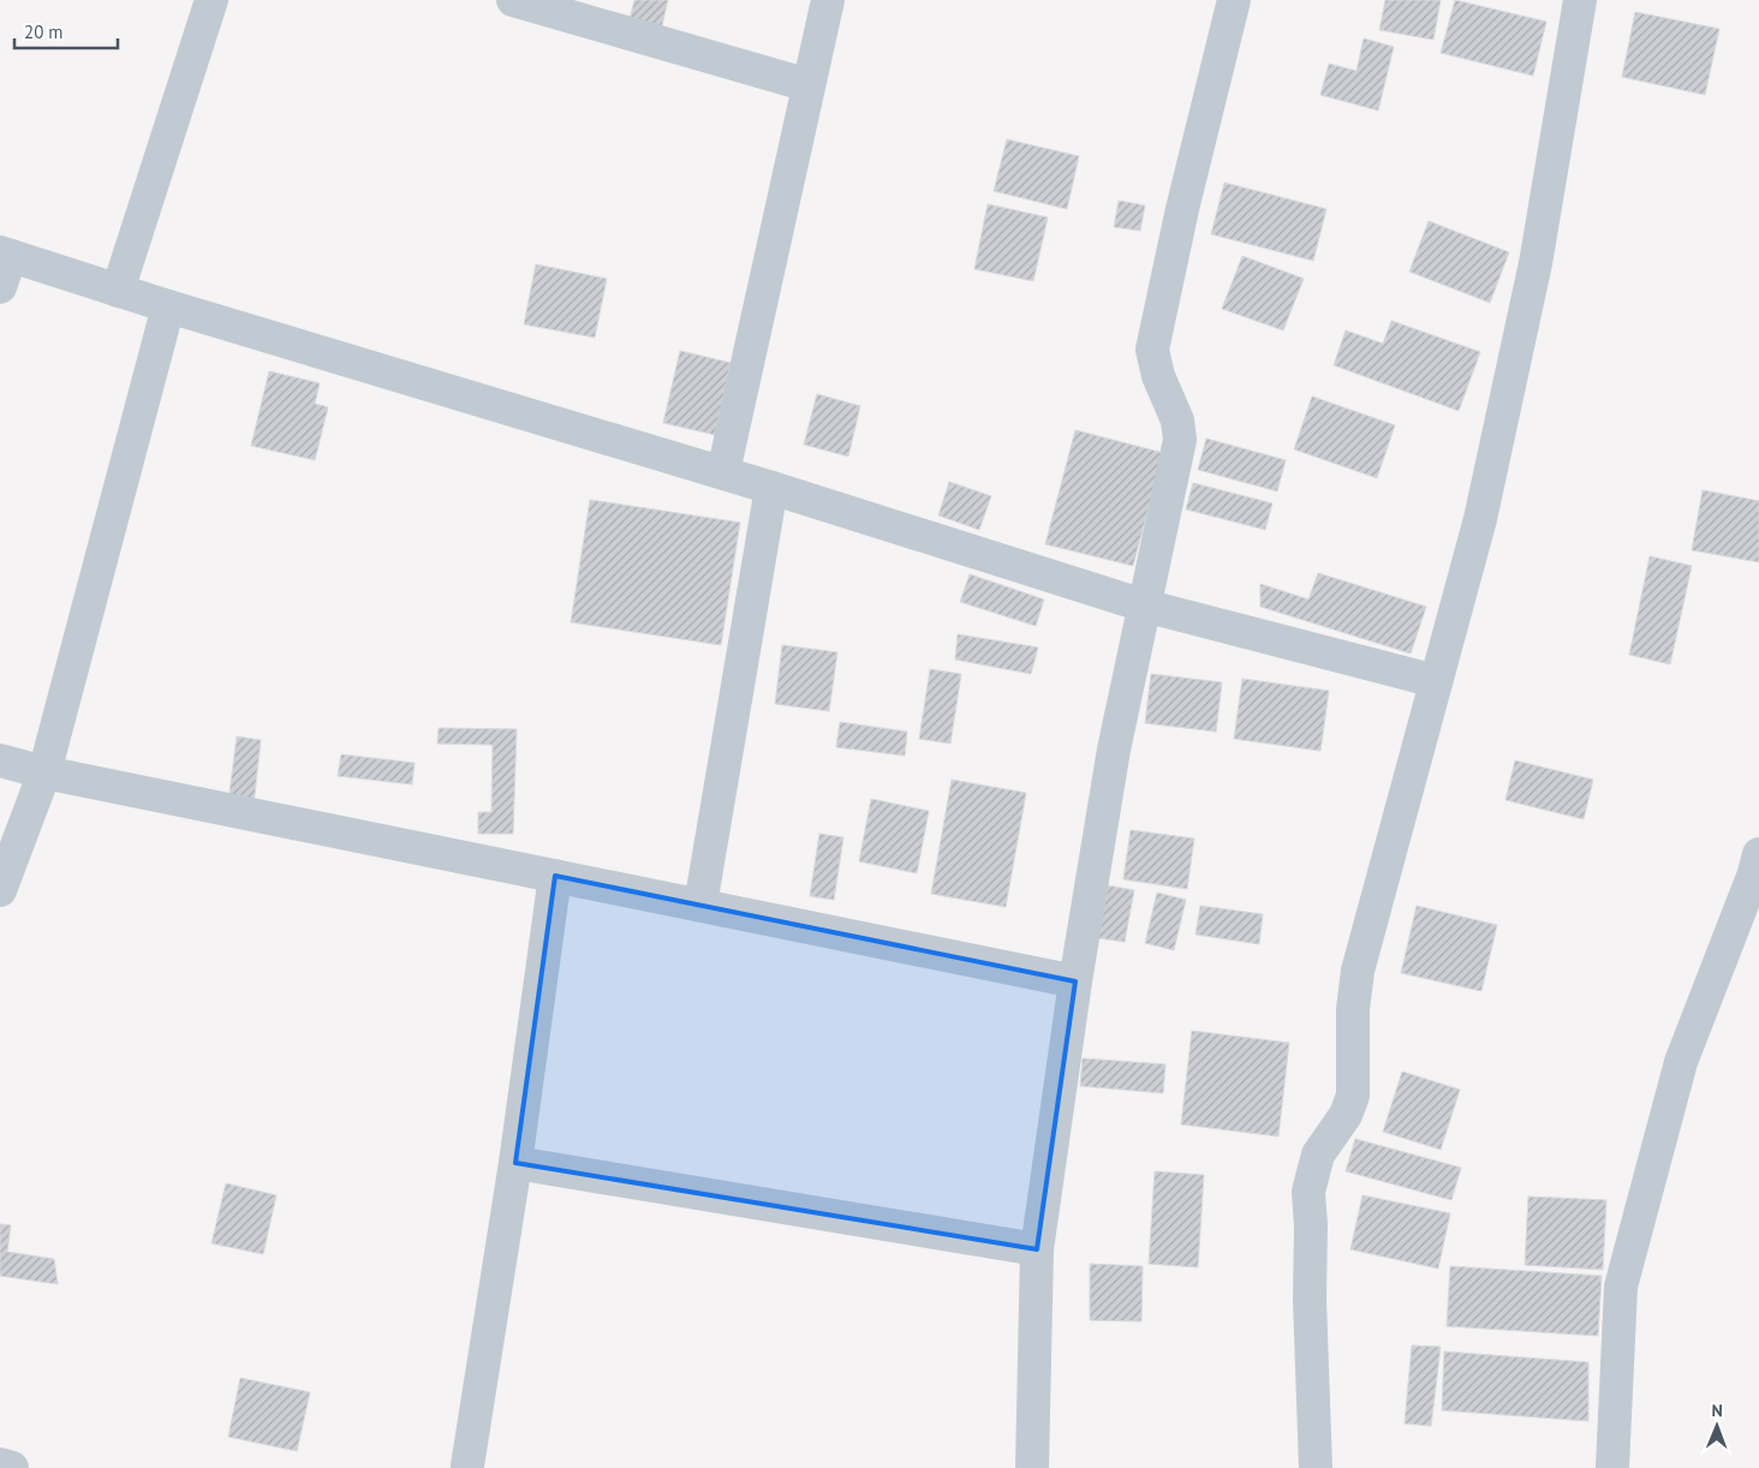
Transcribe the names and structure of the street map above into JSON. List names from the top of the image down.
{
  "scale_bar": "20 m",
  "north": "top"
}
